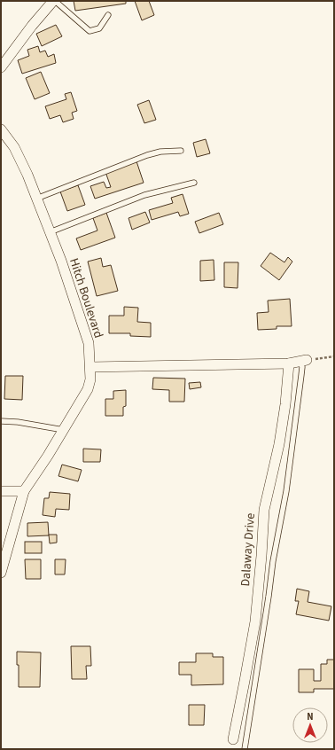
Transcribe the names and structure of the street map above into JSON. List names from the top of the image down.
{
  "streets": {
    "street": ["Hitch Boulevard", "Dalaway Drive"]
  },
  "north": "top"
}
